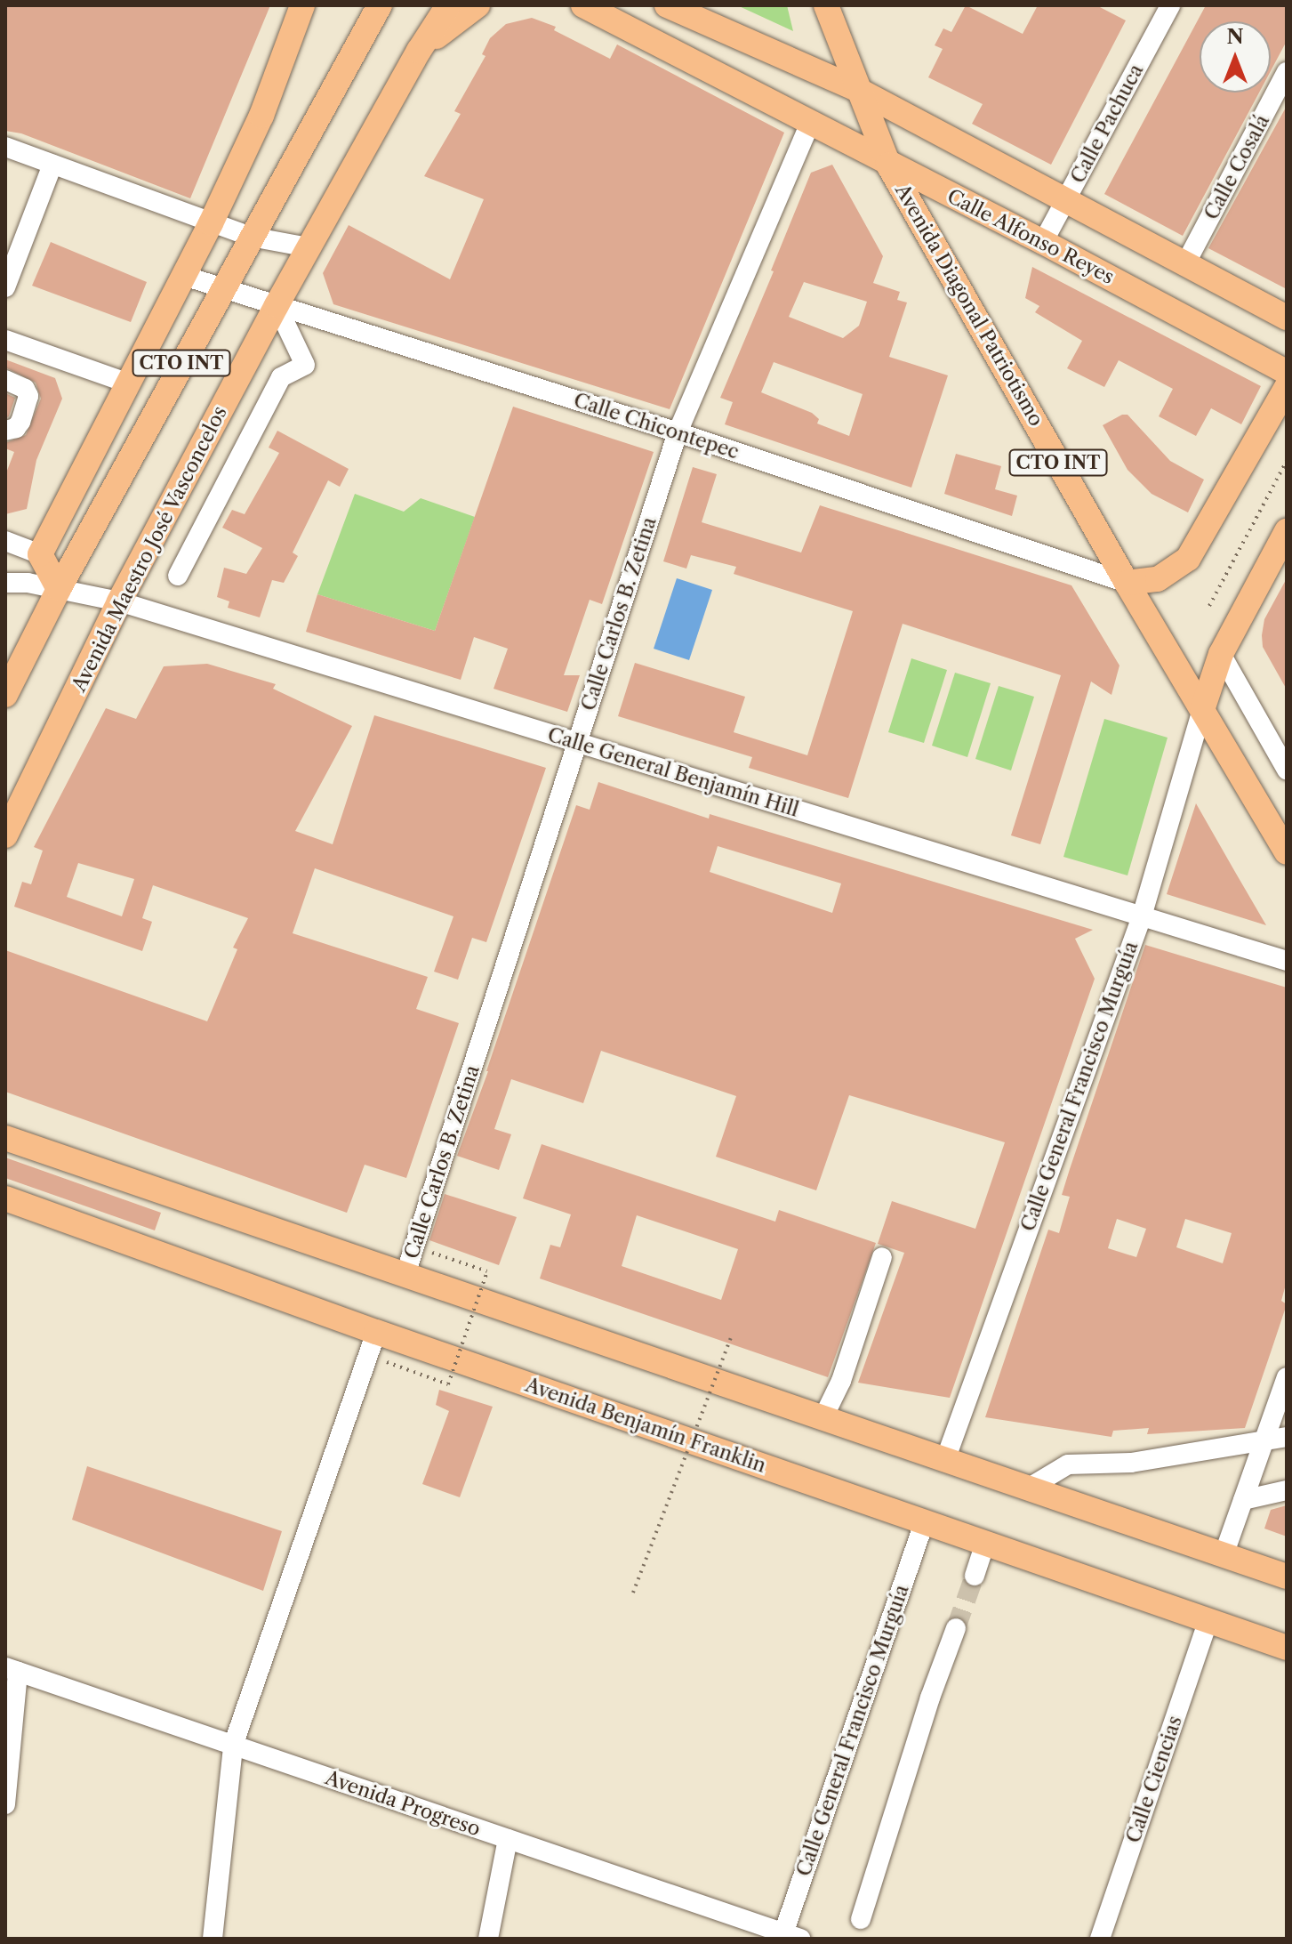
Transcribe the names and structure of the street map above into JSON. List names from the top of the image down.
{
  "streets": {
    "main road": [
      "Calle Alfonso Reyes",
      "Avenida Diagonal Patriotismo",
      "CTO INT",
      "Avenida Maestro José Vasconcelos",
      "Avenida Benjamín Franklin"
    ],
    "street": [
      "Calle Pachuca",
      "Calle Cosalá",
      "Calle Chicontepec",
      "Calle Carlos B. Zetina",
      "Calle General Benjamín Hill",
      "Calle General Francisco Murguía",
      "Calle Ciencias",
      "Avenida Progreso"
    ]
  },
  "crossings": [
    ["Calle Pachuca", "Calle Alfonso Reyes"],
    ["Calle Alfonso Reyes", "Avenida Diagonal Patriotismo"],
    ["Calle Alfonso Reyes", "Calle Carlos B. Zetina"],
    ["Avenida Diagonal Patriotismo", "Calle Chicontepec"],
    ["Avenida Diagonal Patriotismo", "Calle General Francisco Murguía"],
    ["CTO INT", "Calle Chicontepec"],
    ["CTO INT", "Calle General Benjamín Hill"],
    ["Calle Chicontepec", "Avenida Maestro José Vasconcelos"],
    ["Calle Chicontepec", "Calle Carlos B. Zetina"],
    ["Avenida Maestro José Vasconcelos", "Calle General Benjamín Hill"],
    ["Calle Carlos B. Zetina", "Calle General Benjamín Hill"],
    ["Calle General Benjamín Hill", "Calle General Francisco Murguía"],
    ["Calle General Francisco Murguía", "Avenida Benjamín Franklin"],
    ["Calle General Francisco Murguía", "Avenida Progreso"],
    ["Avenida Benjamín Franklin", "Calle Ciencias"]
  ],
  "north": "top"
}
